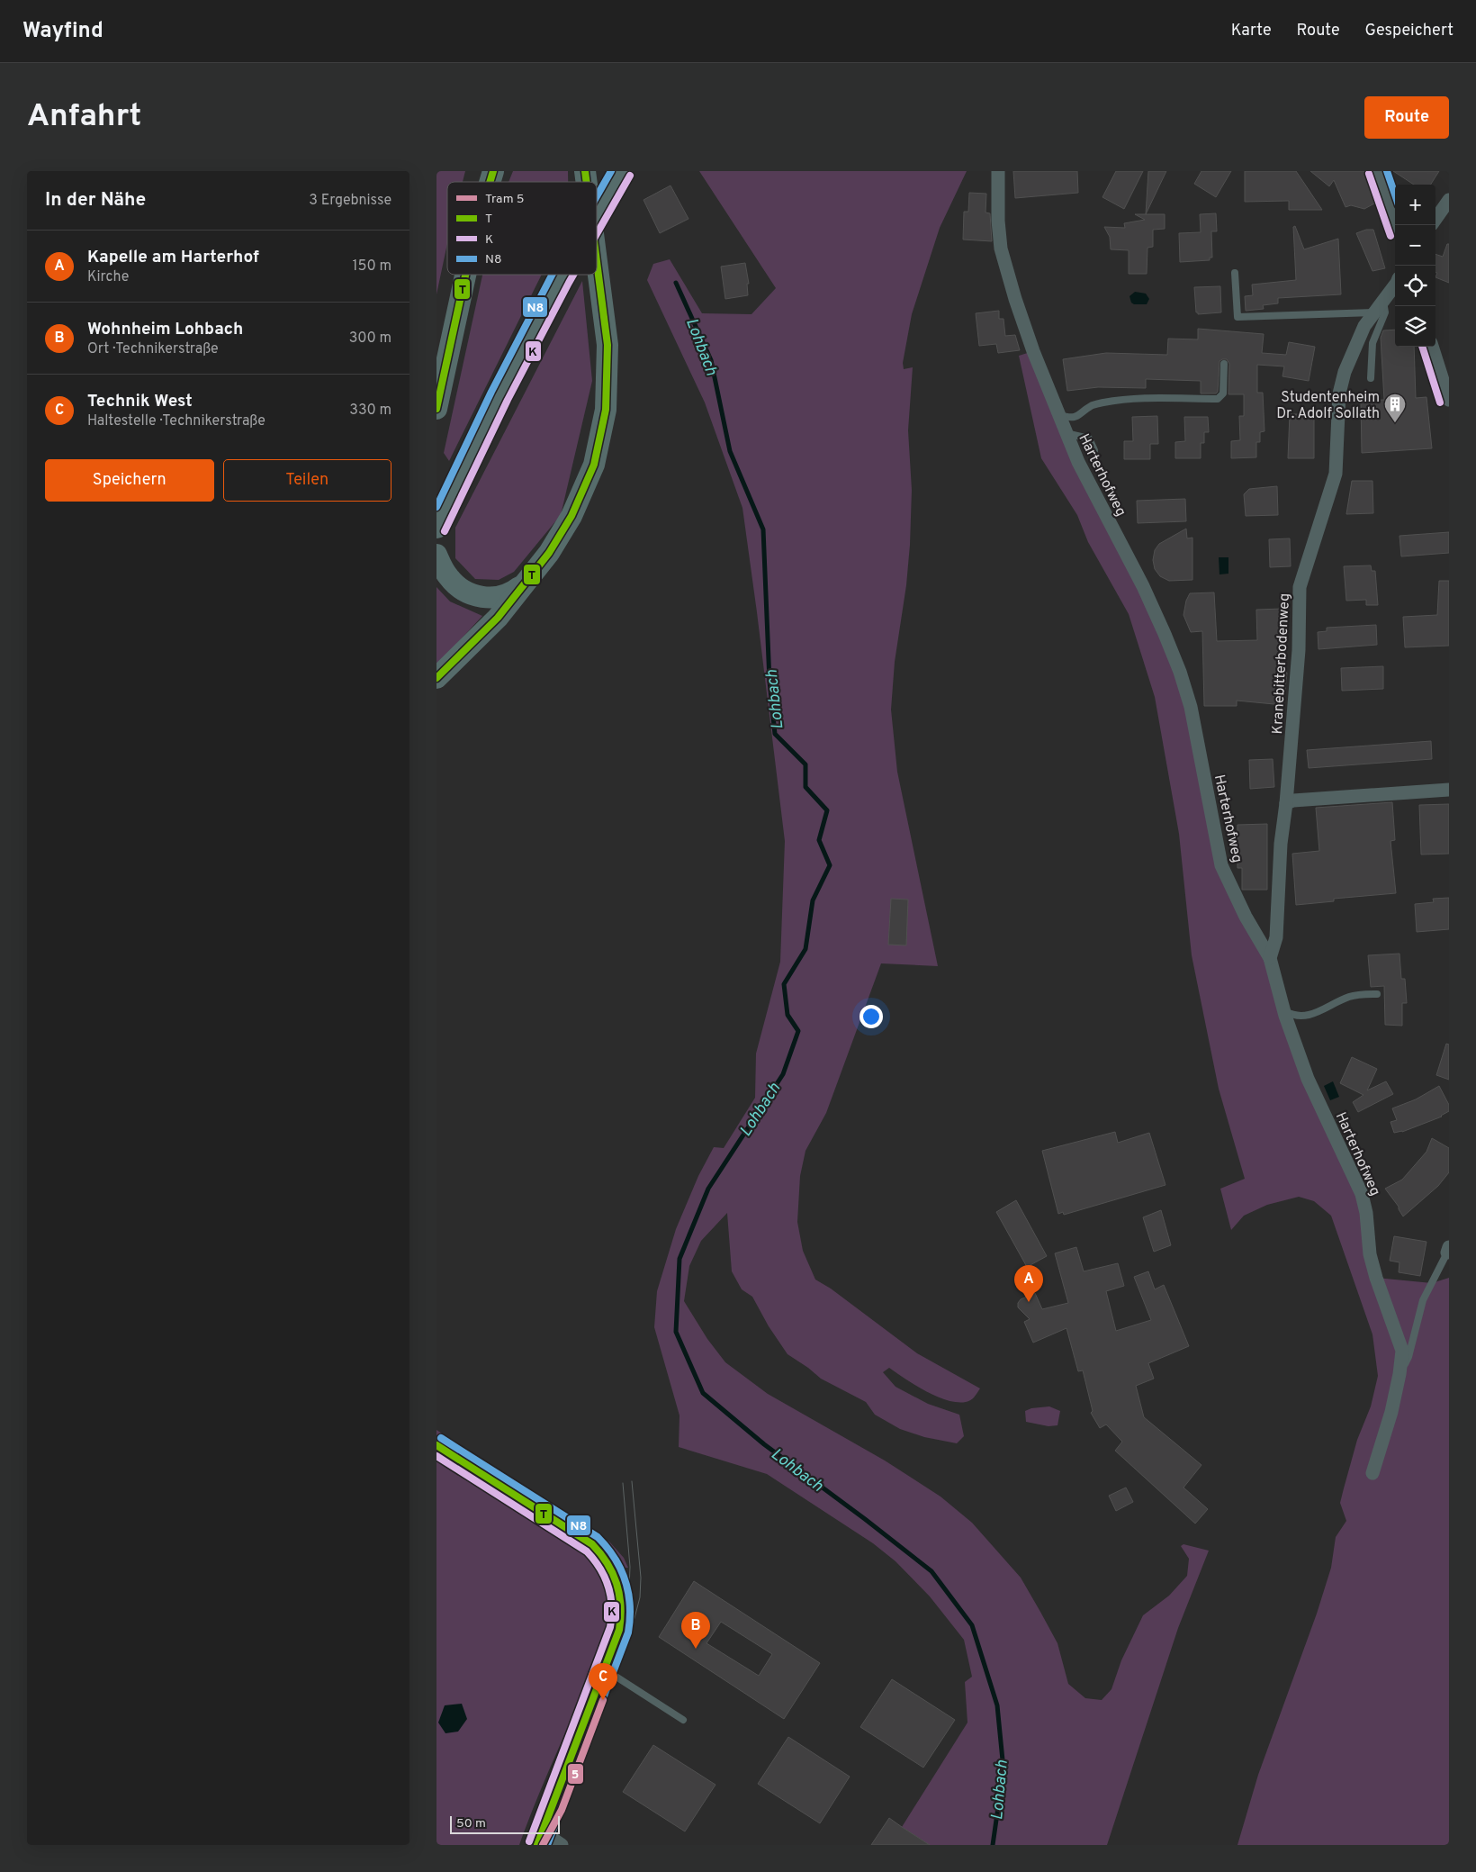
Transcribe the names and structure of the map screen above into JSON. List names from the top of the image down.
{
  "streets": {
    "street": ["Harterhofweg", "Kranebitterbodenweg"]
  },
  "crossings": [
    ["Harterhofweg", "Kranebitterbodenweg"]
  ],
  "water": ["Lohbach"],
  "places": {
    "building": ["Studentenheim Dr. Adolf Sollath"]
  },
  "lines": [
    "transit line T",
    "transit line N8",
    "transit line K",
    "tram line 5"
  ],
  "legend": [
    "Tram 5",
    "T",
    "K",
    "N8"
  ],
  "scale_bar": "50 m",
  "page": {
    "header": "Wayfind",
    "nav": ["Karte", "Route", "Gespeichert"],
    "buttons": [
      "Route",
      ["Speichern", "Teilen"]
    ],
    "title": "Anfahrt",
    "heading": ["In der Nähe", "3 Ergebnisse"],
    "map_buttons": ["+", "−"],
    "list": [
      {
        "mark": "A",
        "name": "Kapelle am Harterhof",
        "note": "Kirche",
        "value": "150 m"
      },
      {
        "mark": "B",
        "name": "Wohnheim Lohbach",
        "note": "Ort · Technikerstraße",
        "value": "300 m"
      },
      {
        "mark": "C",
        "name": "Technik West",
        "note": "Haltestelle · Technikerstraße",
        "value": "330 m"
      }
    ],
    "pins": ["A", "B", "C"],
    "scale": "50 m"
  }
}
